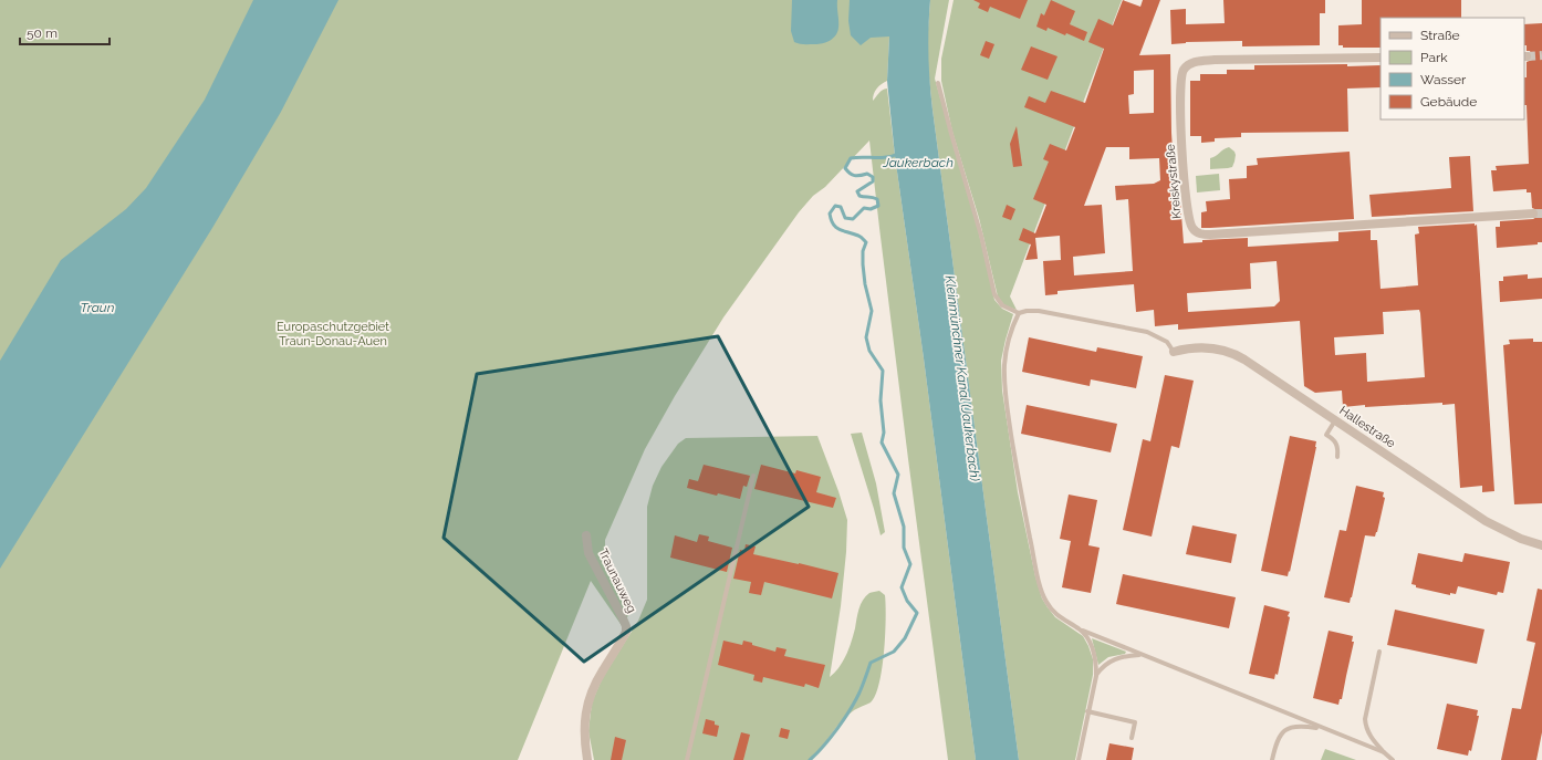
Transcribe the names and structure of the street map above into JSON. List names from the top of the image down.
{
  "streets": {
    "street": ["Kreiskystraße", "Hallestraße", "Traunauweg"]
  },
  "water": ["Jaukerbach", "Traun", "Kleinmünchner Kanal (Jaukerbach)"],
  "parks": ["Europaschutzgebiet Traun-Donau-Auen"],
  "legend": [
    "Straße",
    "Park",
    "Wasser",
    "Gebäude"
  ],
  "scale_bar": "50 m"
}
